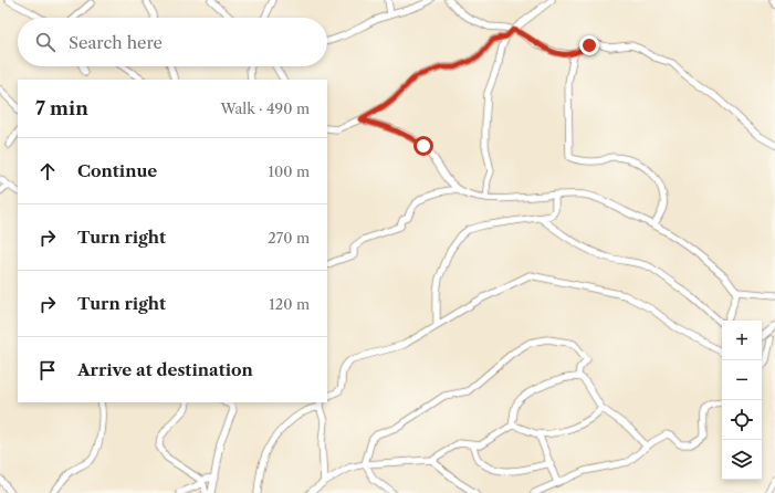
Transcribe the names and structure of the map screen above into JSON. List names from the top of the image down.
{
  "page": {
    "search": "Search here",
    "heading": ["7 min", "Walk · 490 m"],
    "list": [
      ["Continue", "100 m"],
      ["Turn right", "270 m"],
      ["Turn right", "120 m"],
      "Arrive at destination"
    ],
    "map_buttons": ["+", "−"]
  }
}
